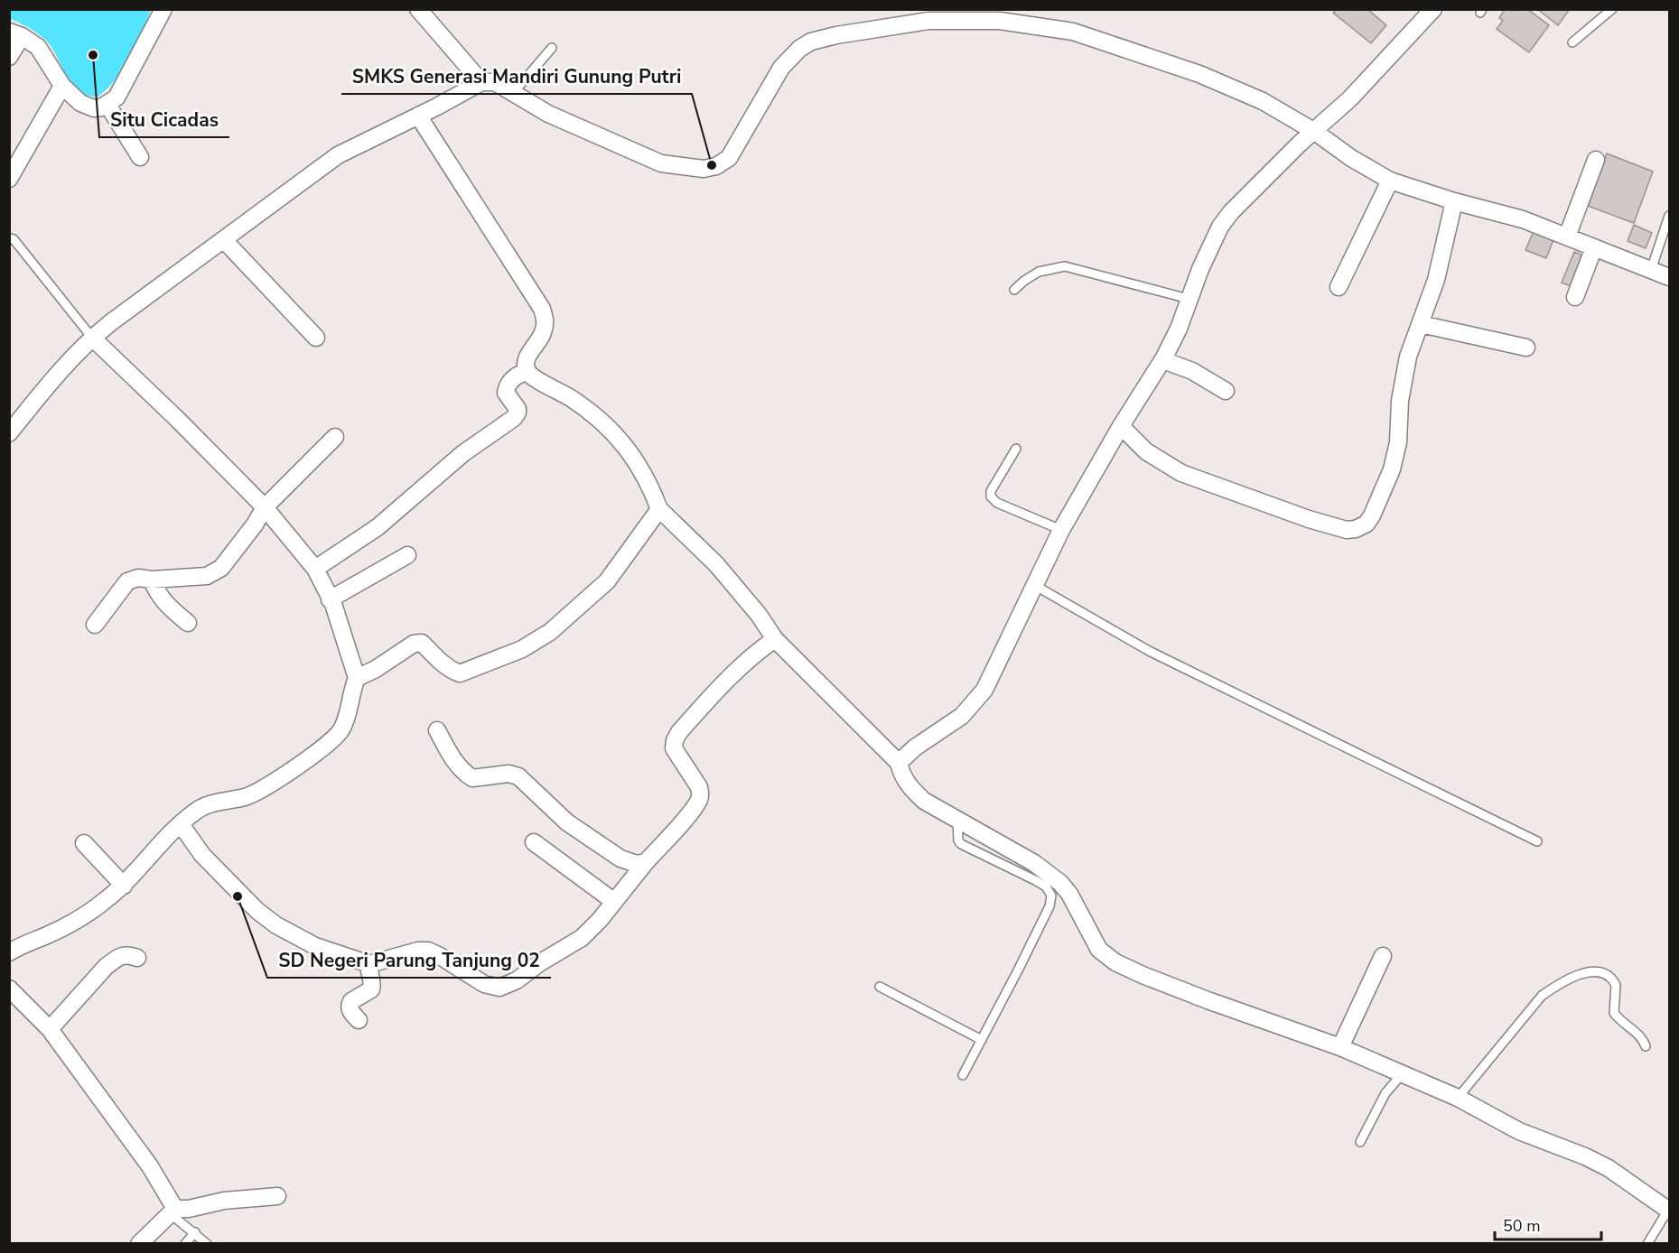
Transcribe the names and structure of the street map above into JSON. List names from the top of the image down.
{
  "places": ["Situ Cicadas", "SMKS Generasi Mandiri Gunung Putri", "SD Negeri Parung Tanjung 02"],
  "scale_bar": "50 m"
}
